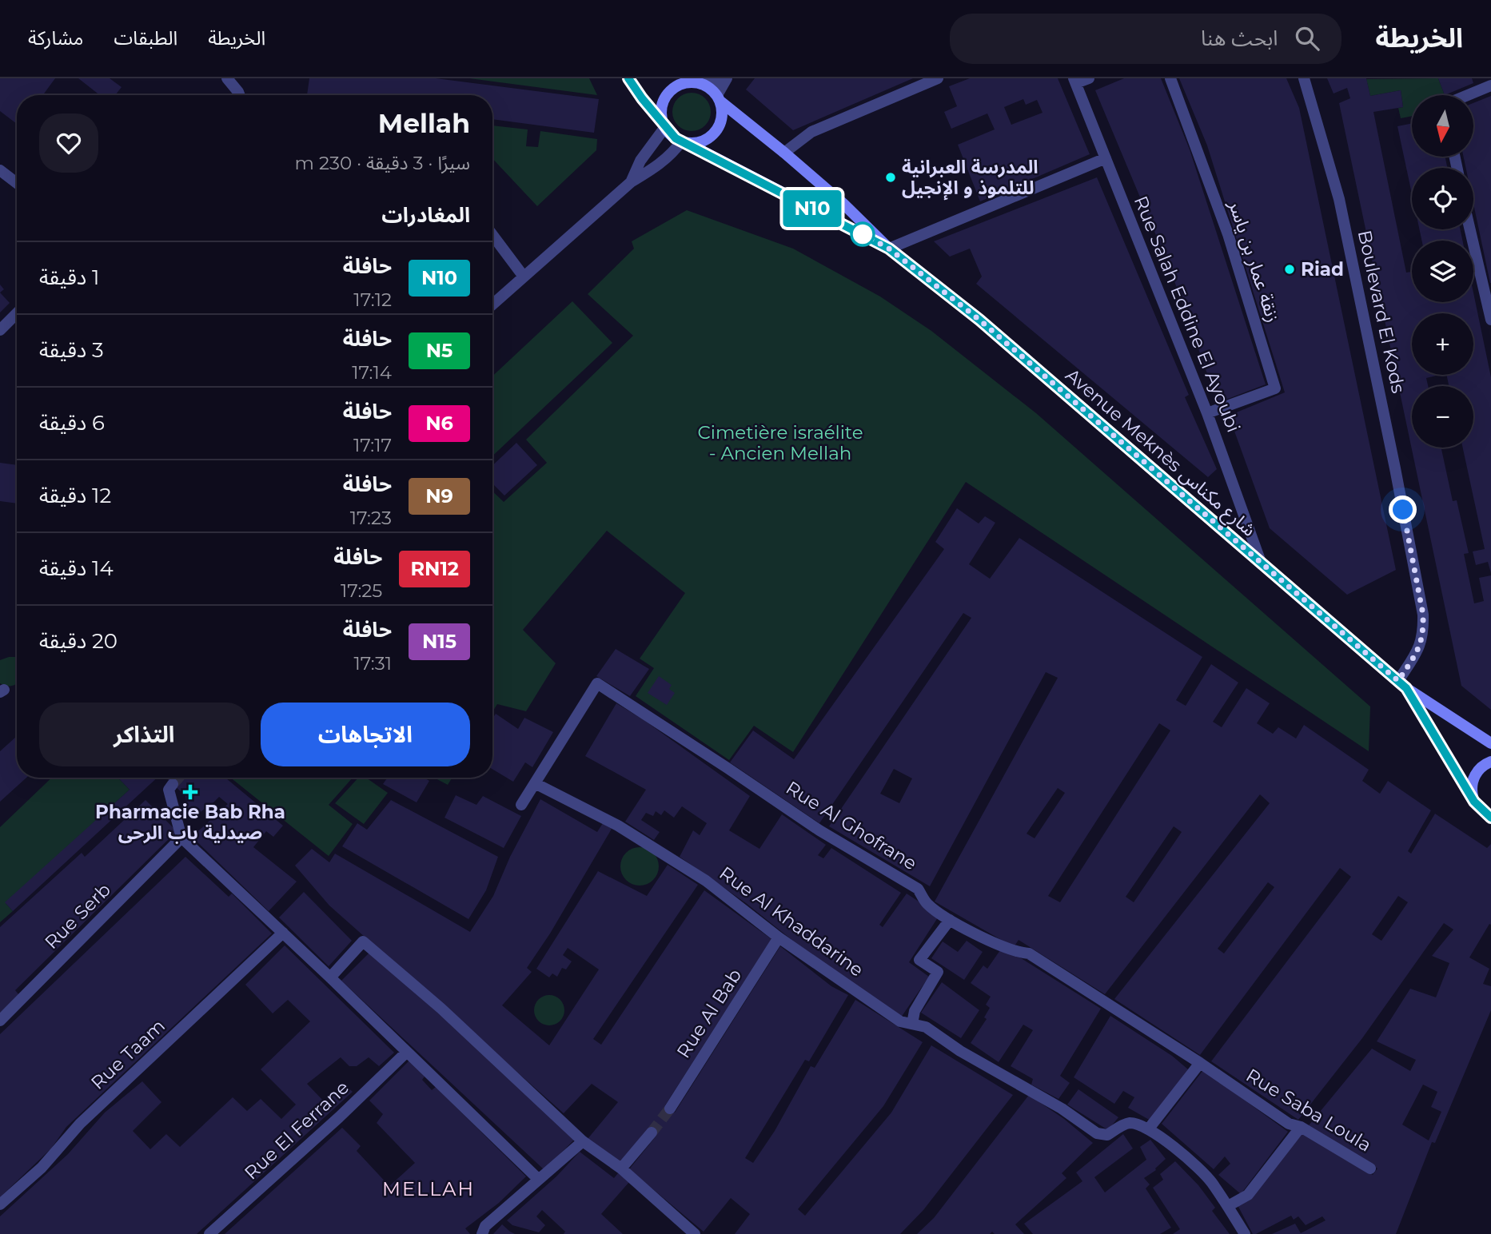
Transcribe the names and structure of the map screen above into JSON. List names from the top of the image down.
{
  "streets": {
    "street": [
      "زنقة عمار بن ياسر",
      "Boulevard El Kods",
      "Rue Salah Eddine El Ayoubi",
      "Avenue Meknès شارع مكناس",
      "Rue Al Ghofrane",
      "Rue Serb",
      "Rue Al Khaddarine",
      "Rue Al Bab",
      "Rue Taam",
      "Rue Saba Loula",
      "Rue El Ferrane"
    ]
  },
  "crossings": [
    ["زنقة عمار بن ياسر", "Rue Salah Eddine El Ayoubi"],
    ["Boulevard El Kods", "Avenue Meknès شارع مكناس"],
    ["Rue Salah Eddine El Ayoubi", "Avenue Meknès شارع مكناس"],
    ["Rue Al Ghofrane", "Rue Al Khaddarine"],
    ["Rue Al Ghofrane", "Rue Saba Loula"],
    ["Rue Al Khaddarine", "Rue Al Bab"]
  ],
  "districts": ["MELLAH"],
  "parks": ["Cimetière israélite - Ancien Mellah"],
  "places": {
    "other": ["المدرسة العبرانية للتلموذ و الإنجيل", "Riad"],
    "health": ["Pharmacie Bab Rha صيدلية باب الرحى"]
  },
  "lines": ["bus line N10"],
  "north": "bottom",
  "page": {
    "header": "الخريطة",
    "search": "ابحث هنا",
    "nav": ["الخريطة", "الطبقات", "مشاركة"],
    "on_map": "N10",
    "map_buttons": ["+", "−"],
    "heading": [
      ["Mellah", "سيرًا · 3 دقيقة · 230 m"],
      "المغادرات"
    ],
    "list": [
      {
        "mark": "N10",
        "name": "حافلة",
        "note": "17:12",
        "value": "1 دقيقة"
      },
      {
        "mark": "N5",
        "name": "حافلة",
        "note": "17:14",
        "value": "3 دقيقة"
      },
      {
        "mark": "N6",
        "name": "حافلة",
        "note": "17:17",
        "value": "6 دقيقة"
      },
      {
        "mark": "N9",
        "name": "حافلة",
        "note": "17:23",
        "value": "12 دقيقة"
      },
      {
        "mark": "RN12",
        "name": "حافلة",
        "note": "17:25",
        "value": "14 دقيقة"
      },
      {
        "mark": "N15",
        "name": "حافلة",
        "note": "17:31",
        "value": "20 دقيقة"
      }
    ],
    "buttons": ["الاتجاهات", "التذاكر"]
  }
}
